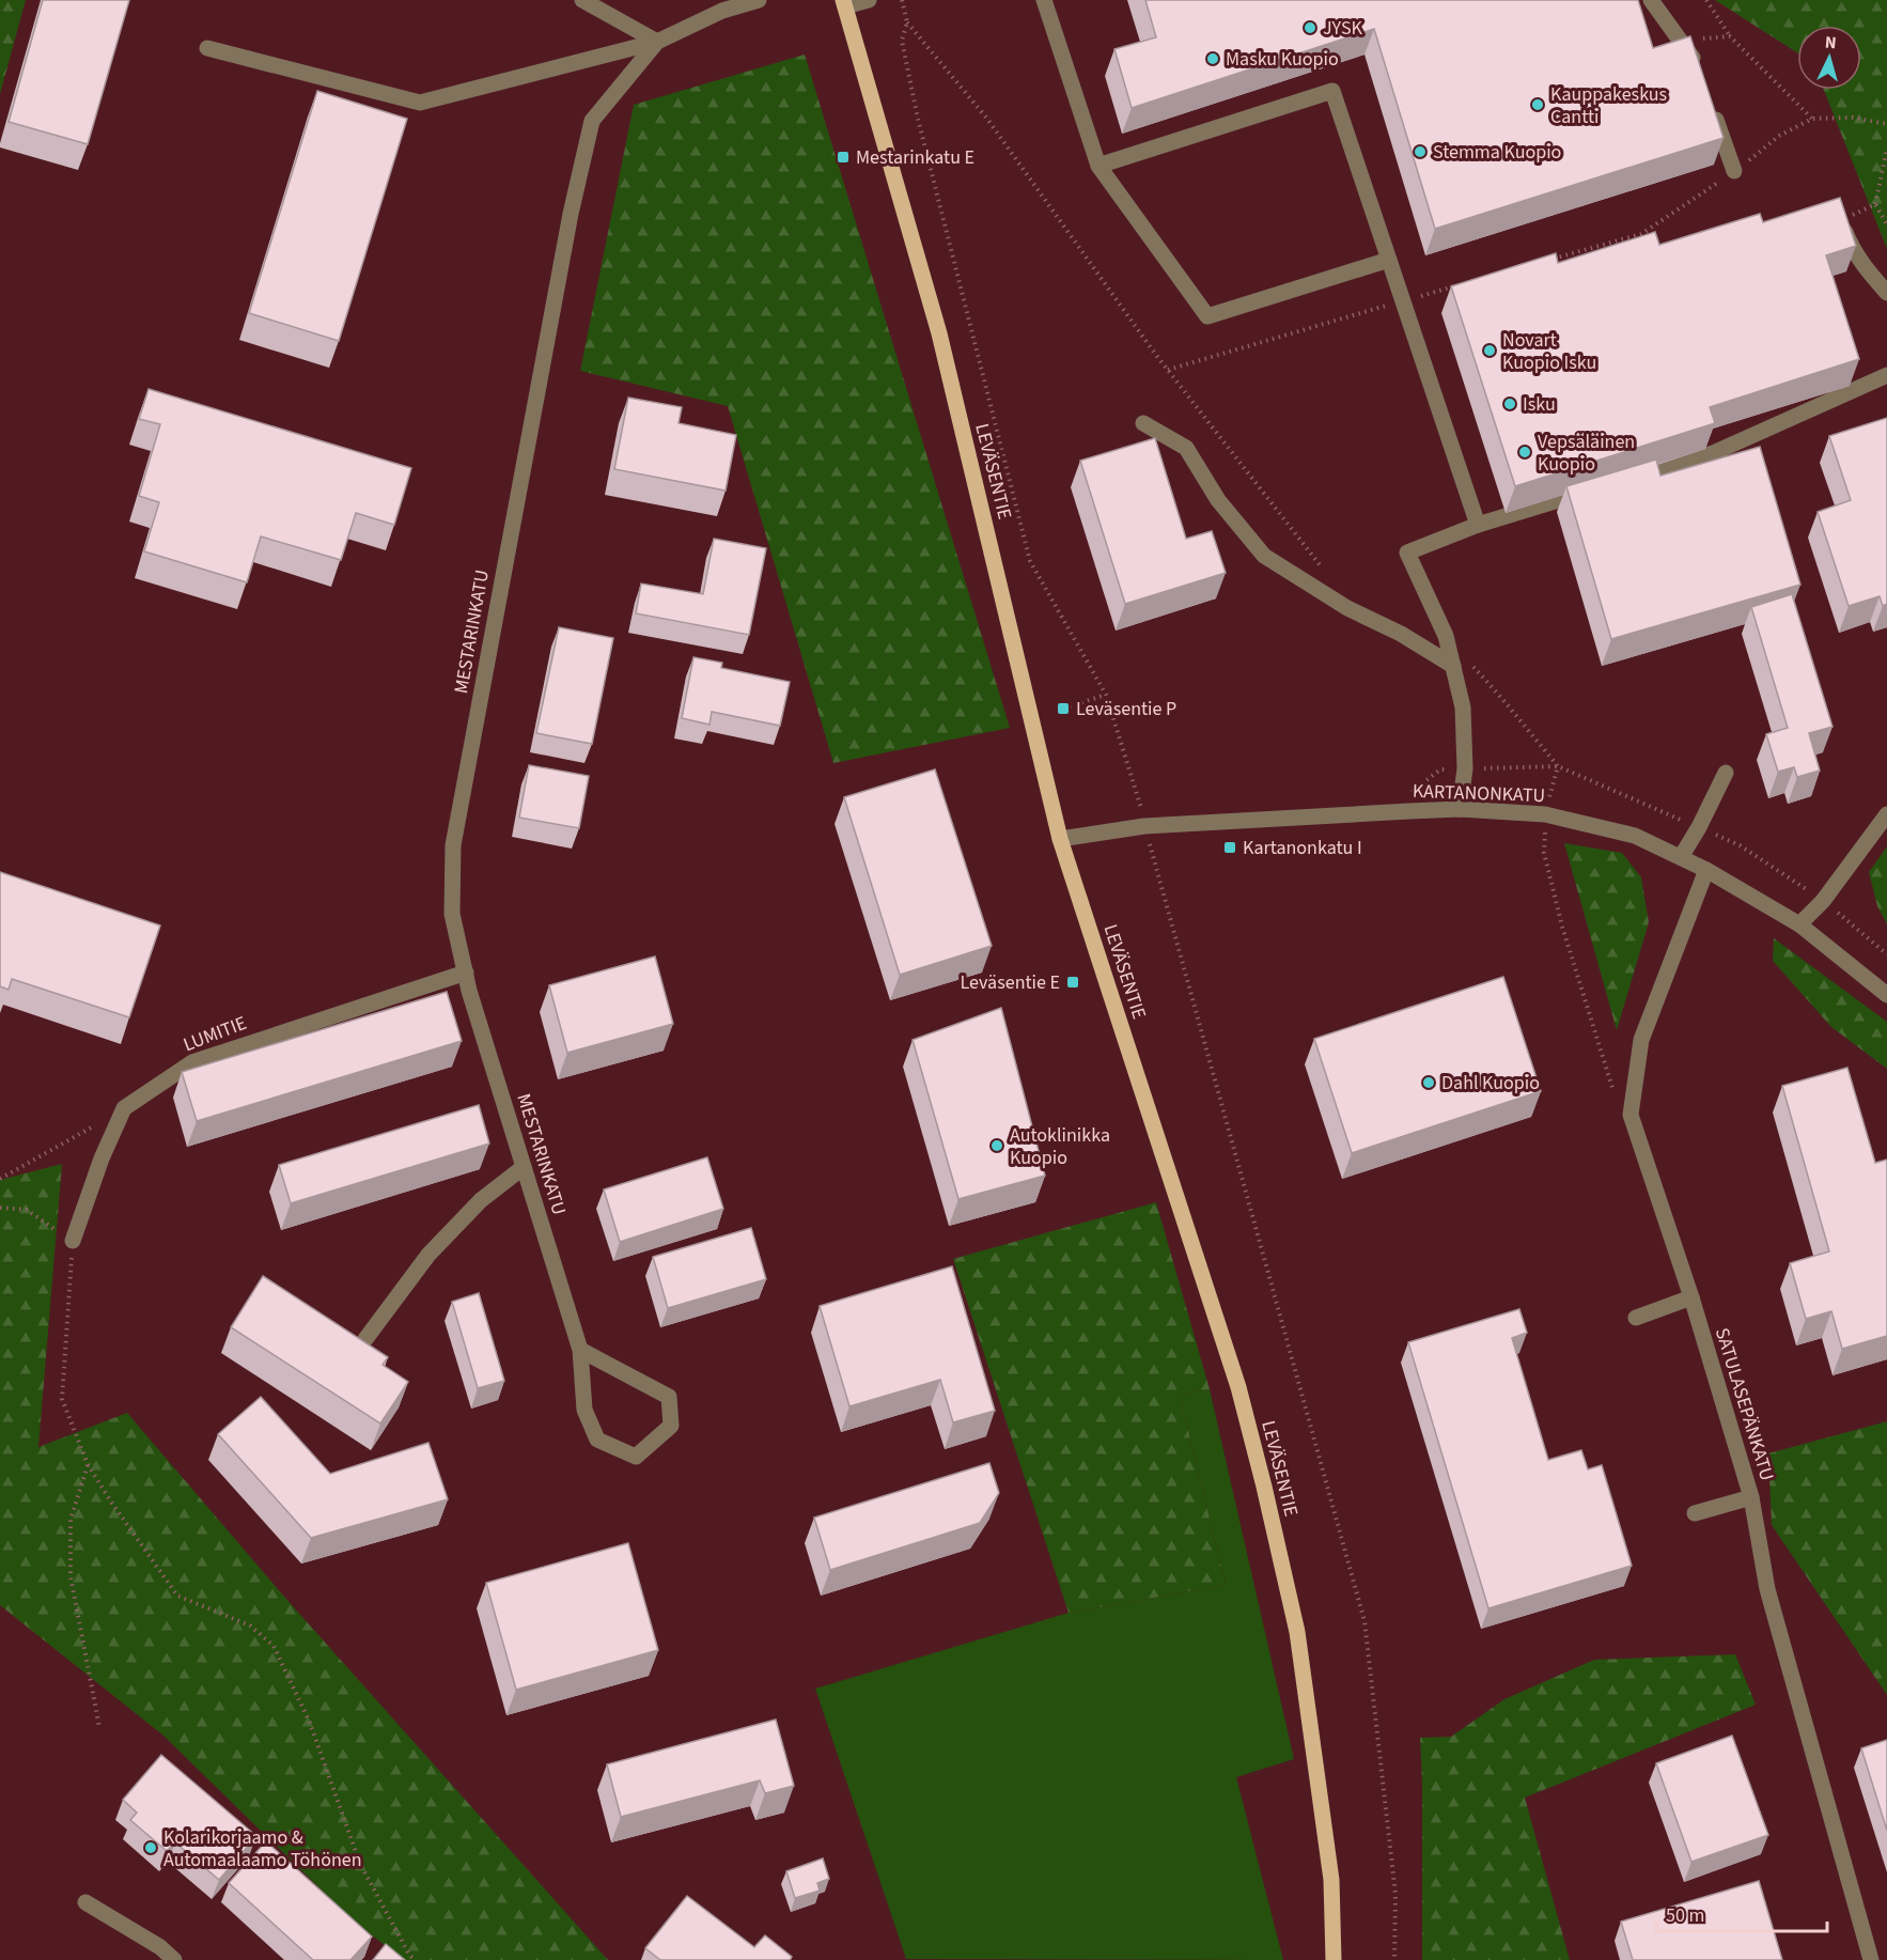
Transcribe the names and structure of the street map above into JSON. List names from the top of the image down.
{
  "streets": {
    "main road": ["LEVÄSENTIE"],
    "street": [
      "MESTARINKATU",
      "KARTANONKATU",
      "LUMITIE",
      "SATULASEPÄNKATU"
    ]
  },
  "crossings": [
    ["LEVÄSENTIE", "KARTANONKATU"],
    ["MESTARINKATU", "LUMITIE"],
    ["KARTANONKATU", "SATULASEPÄNKATU"]
  ],
  "places": {
    "other": [
      "JYSK",
      "Masku Kuopio",
      "Kauppakeskus Cantti",
      "Stemma Kuopio",
      "Novart Kuopio Isku",
      "Isku",
      "Vepsäläinen Kuopio",
      "Dahl Kuopio",
      "Autoklinikka Kuopio",
      "Kolarikorjaamo & Automaalaamo Töhönen"
    ],
    "transit": [
      "Mestarinkatu E",
      "Leväsentie P",
      "Kartanonkatu I",
      "Leväsentie E"
    ]
  },
  "scale_bar": "50 m",
  "north": "top"
}
